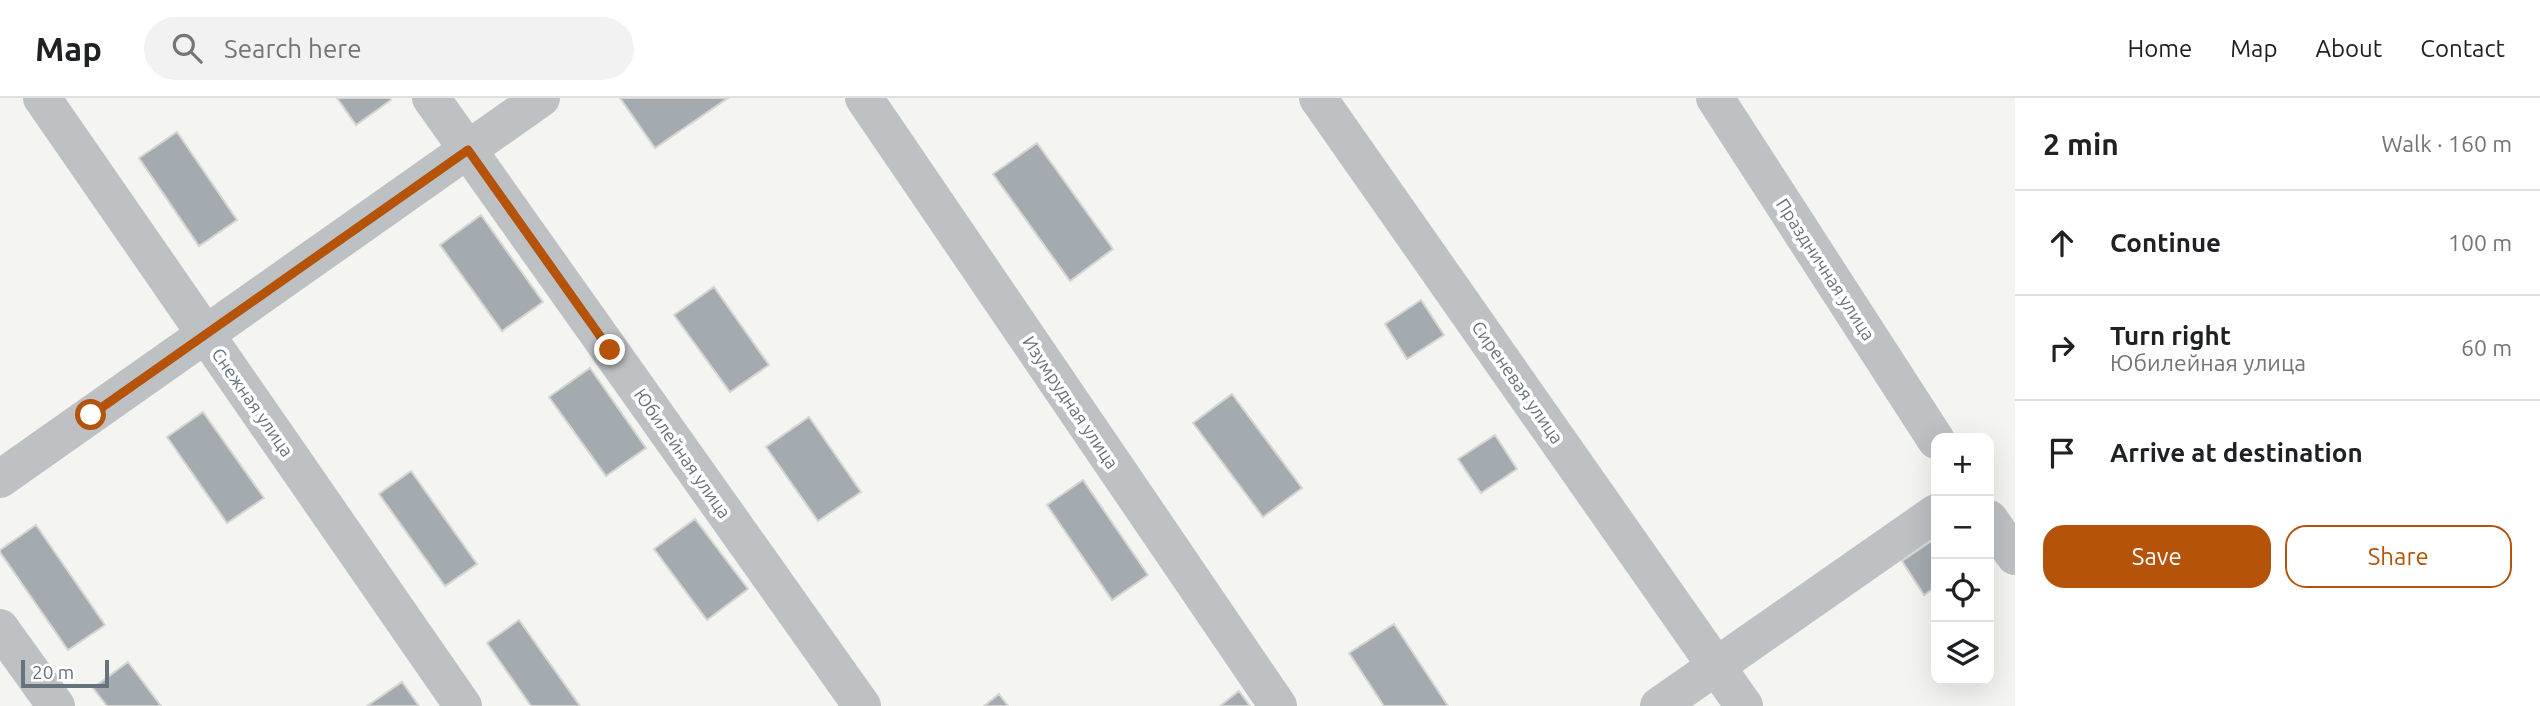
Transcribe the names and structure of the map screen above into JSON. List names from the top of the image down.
{
  "streets": {
    "street": [
      "Праздничная улица",
      "Сиреневая улица",
      "Снежная улица",
      "Изумрудная улица",
      "Юбилейная улица"
    ]
  },
  "scale_bar": "20 m",
  "page": {
    "header": "Map",
    "search": "Search here",
    "nav": [
      "Home",
      "Map",
      "About",
      "Contact"
    ],
    "heading": ["2 min", "Walk · 160 m"],
    "list": [
      ["Continue", "100 m"],
      ["Turn right", "Юбилейная улица", "60 m"],
      "Arrive at destination"
    ],
    "map_buttons": ["+", "−"],
    "buttons": ["Save", "Share"],
    "scale": "20 m"
  }
}
